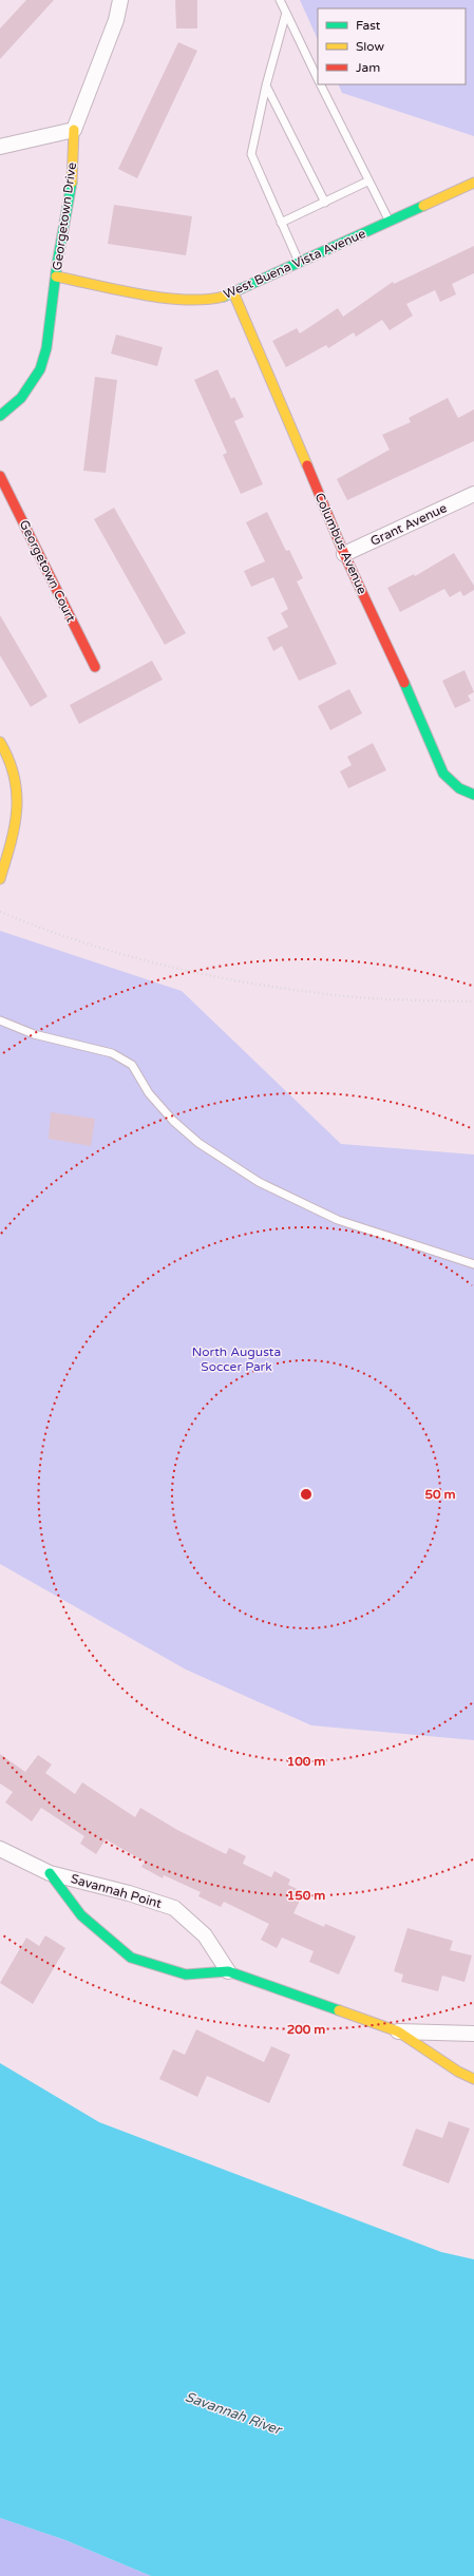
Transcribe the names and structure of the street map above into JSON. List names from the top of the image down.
{
  "streets": {
    "street": [
      "Georgetown Drive",
      "West Buena Vista Avenue",
      "Grant Avenue",
      "Columbus Avenue",
      "Georgetown Court",
      "Savannah Point"
    ]
  },
  "crossings": [
    ["Georgetown Drive", "West Buena Vista Avenue"],
    ["West Buena Vista Avenue", "Columbus Avenue"],
    ["Grant Avenue", "Columbus Avenue"]
  ],
  "water": ["Savannah River"],
  "parks": ["North Augusta Soccer Park"],
  "legend": ["Fast", "Slow", "Jam"],
  "rings": [
    "50 m",
    "100 m",
    "150 m",
    "200 m"
  ]
}
